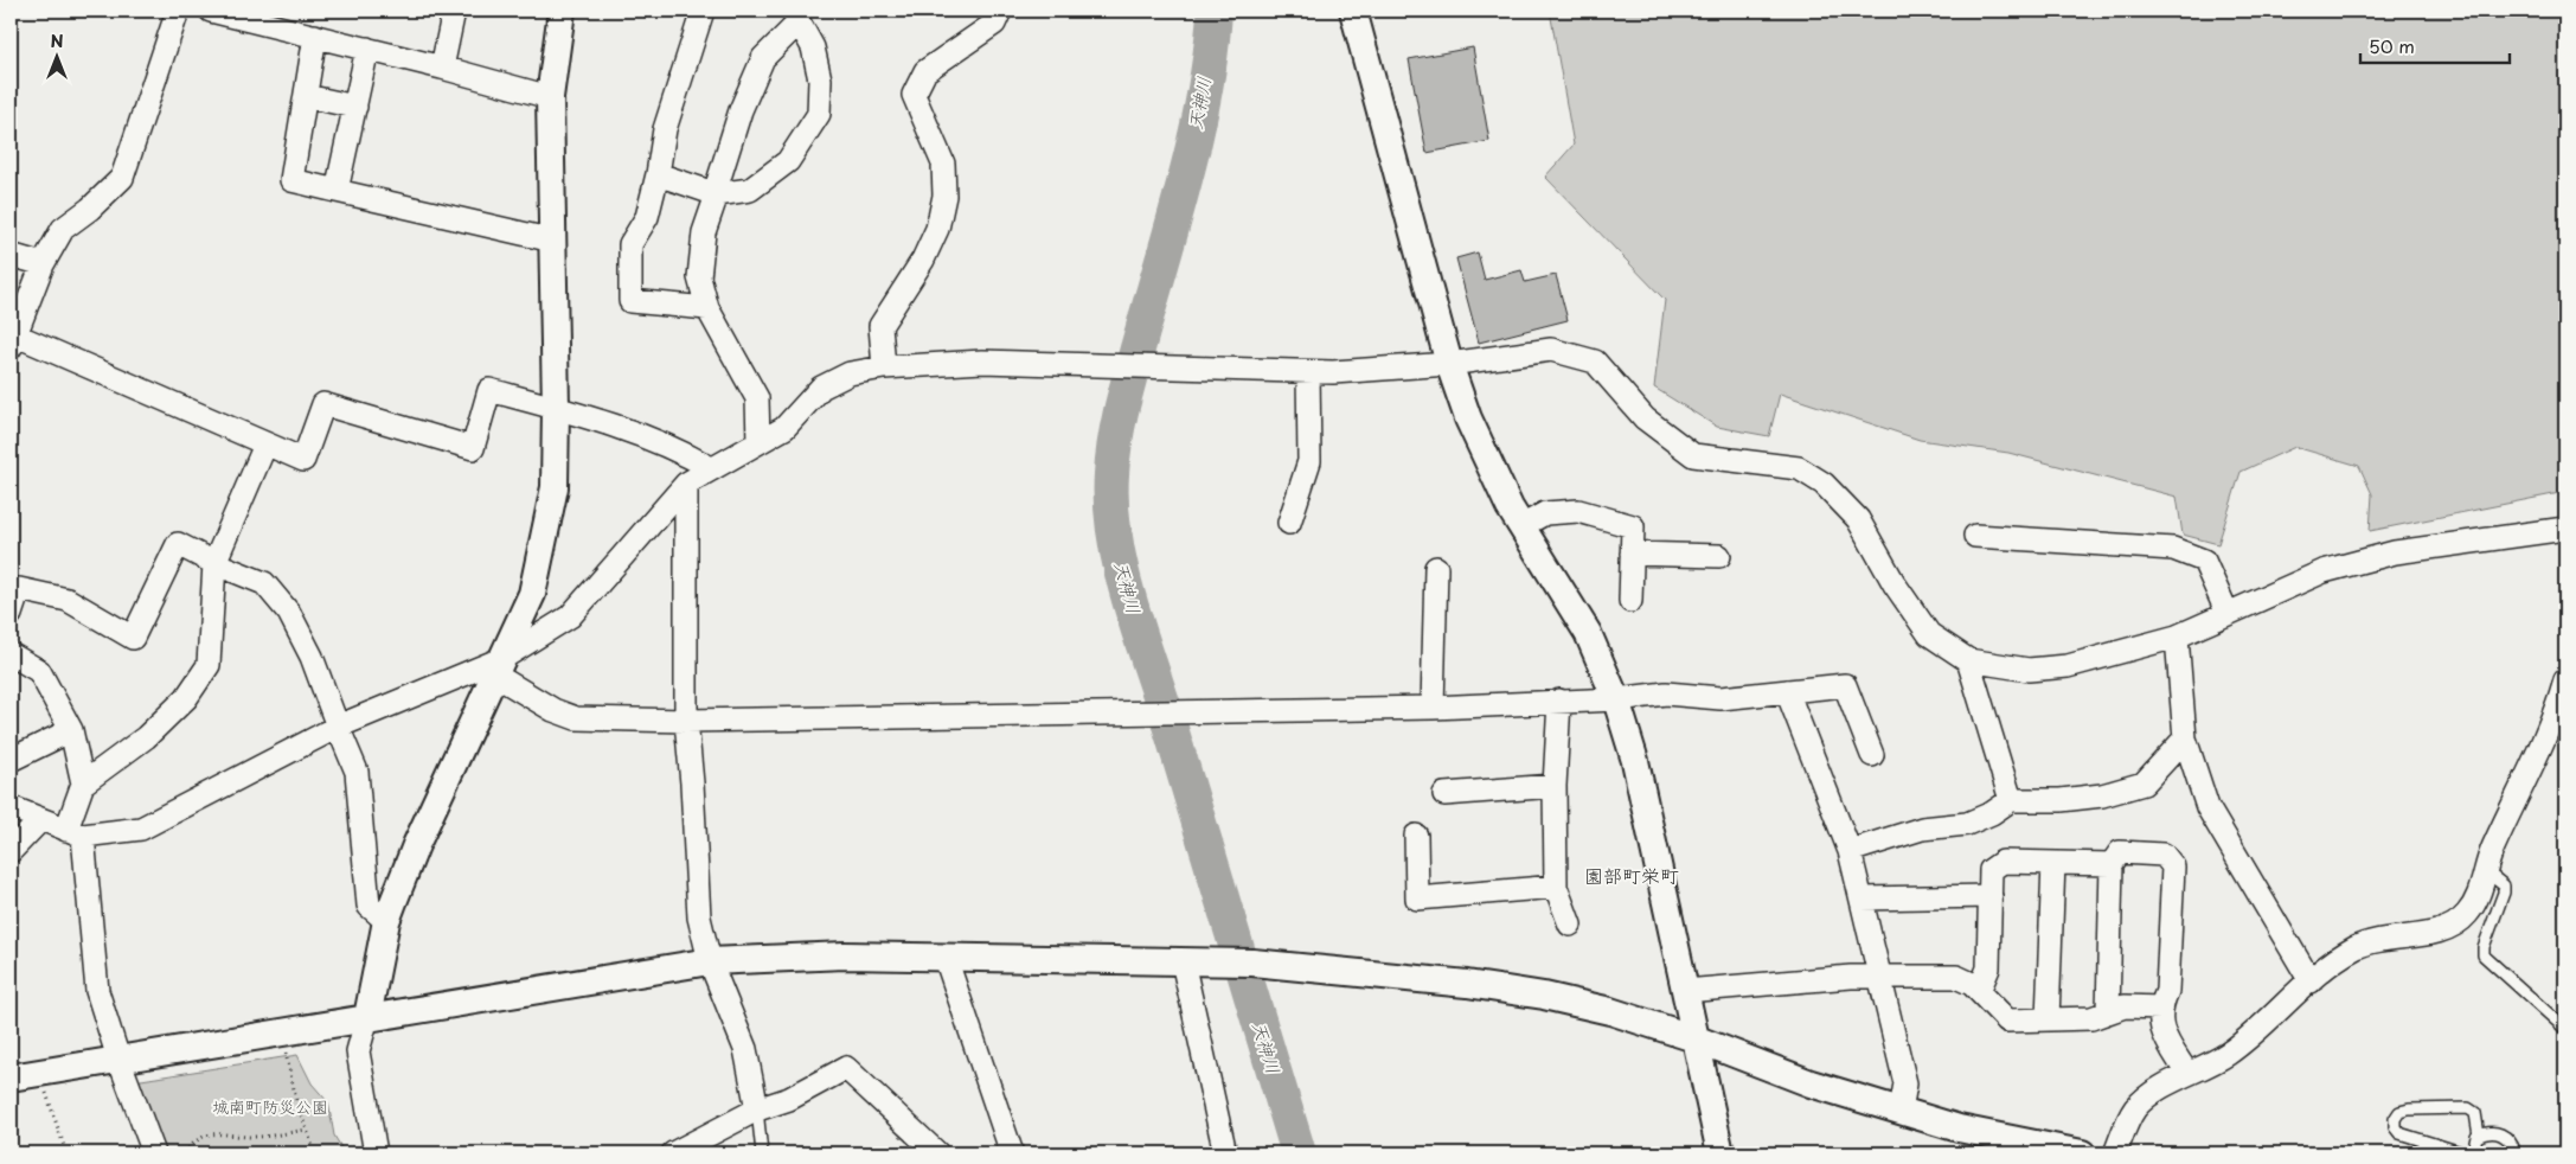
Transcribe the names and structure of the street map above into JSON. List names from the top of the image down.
{
  "districts": ["園部町栄町"],
  "water": ["天神川"],
  "parks": ["城南町防災公園"],
  "scale_bar": "50 m",
  "north": "top"
}
